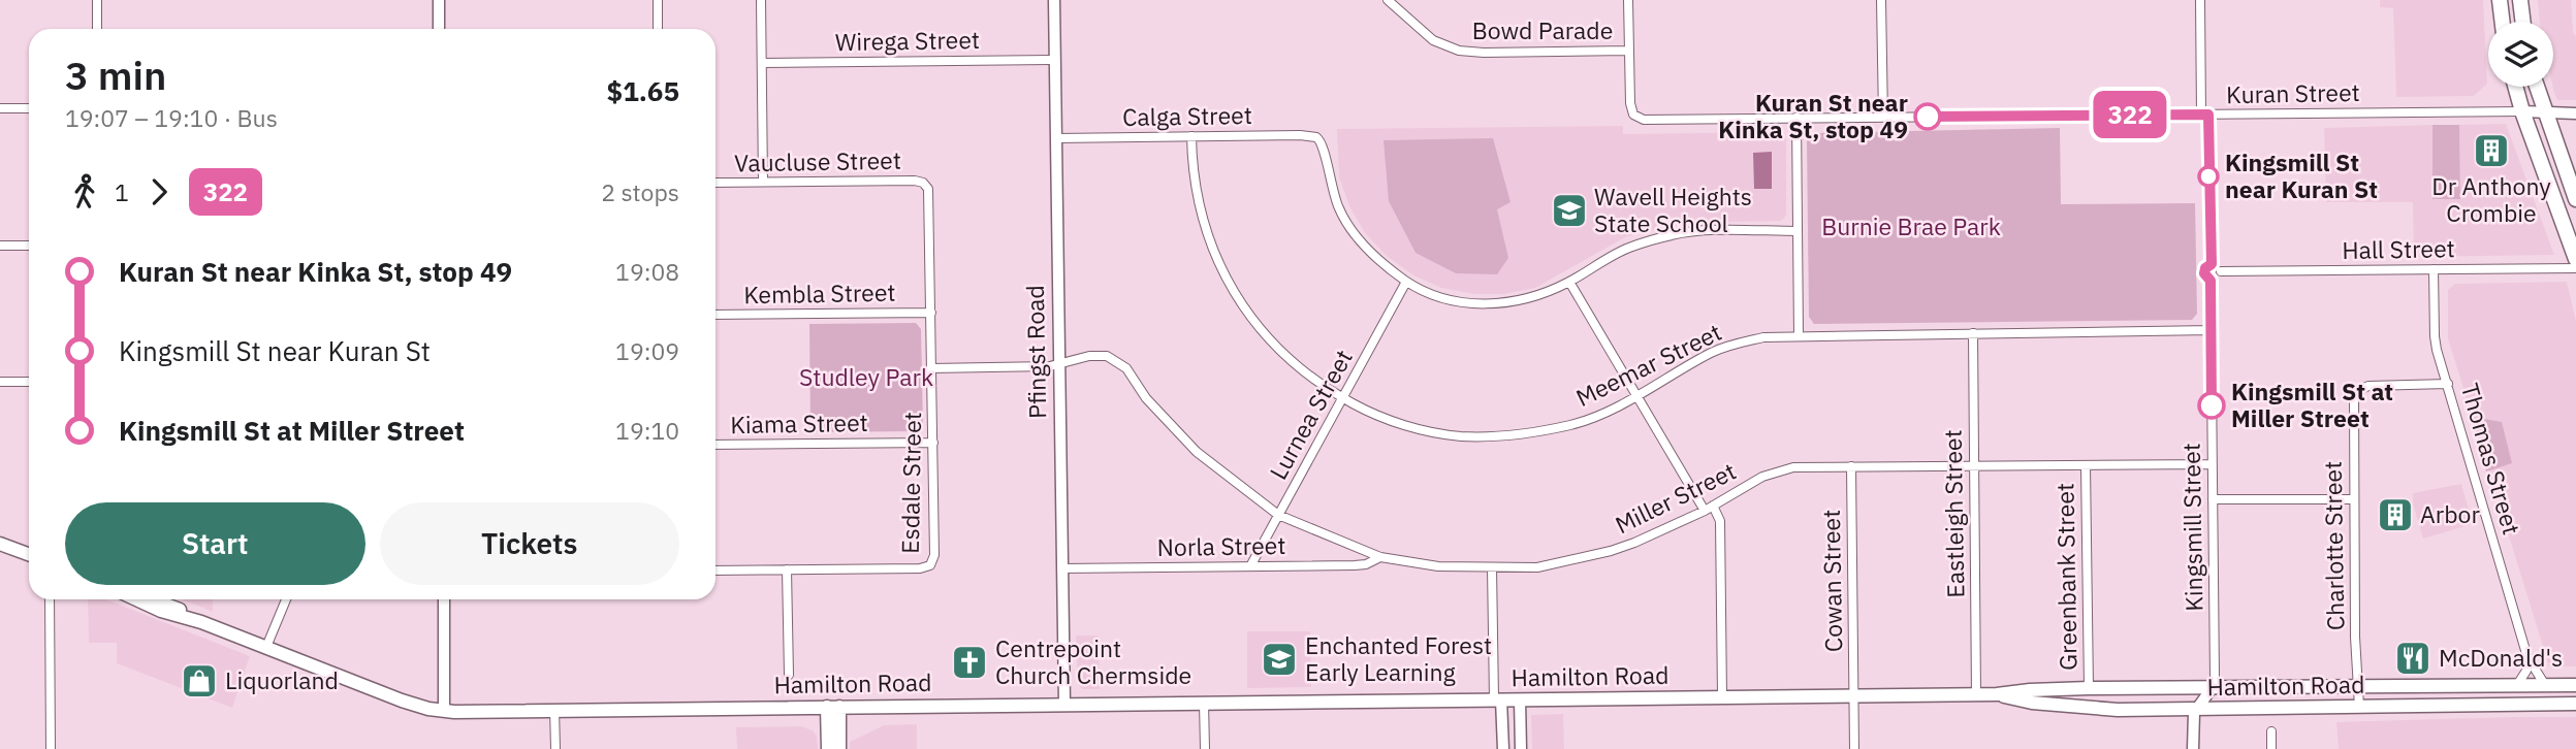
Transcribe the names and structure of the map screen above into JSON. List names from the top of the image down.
{
  "streets": {
    "main road": ["Hamilton Road"],
    "street": [
      "Bowd Parade",
      "Wirega Street",
      "Kuran Street",
      "Calga Street",
      "Vaucluse Street",
      "Hall Street",
      "Kembla Street",
      "Pfingst Road",
      "Meemar Street",
      "Lurnea Street",
      "Kiama Street",
      "Thomas Street",
      "Esdale Street",
      "Miller Street",
      "Eastleigh Street",
      "Kingsmill Street",
      "Charlotte Street",
      "Norla Street",
      "Greenbank Street",
      "Cowan Street"
    ]
  },
  "crossings": [
    ["Bowd Parade", "Kuran Street"],
    ["Wirega Street", "Pfingst Road"],
    ["Calga Street", "Pfingst Road"],
    ["Calga Street", "Meemar Street"],
    ["Calga Street", "Lurnea Street"],
    ["Vaucluse Street", "Esdale Street"],
    ["Hall Street", "Thomas Street"],
    ["Hall Street", "Kingsmill Street"],
    ["Kembla Street", "Esdale Street"],
    ["Pfingst Road", "Miller Street"],
    ["Pfingst Road", "Norla Street"],
    ["Pfingst Road", "Hamilton Road"],
    ["Meemar Street", "Lurnea Street"],
    ["Meemar Street", "Eastleigh Street"],
    ["Meemar Street", "Kingsmill Street"],
    ["Lurnea Street", "Miller Street"],
    ["Lurnea Street", "Norla Street"],
    ["Kiama Street", "Esdale Street"],
    ["Thomas Street", "Charlotte Street"],
    ["Thomas Street", "Hamilton Road"],
    ["Esdale Street", "Miller Street"],
    ["Miller Street", "Eastleigh Street"],
    ["Miller Street", "Kingsmill Street"],
    ["Miller Street", "Norla Street"],
    ["Miller Street", "Greenbank Street"],
    ["Miller Street", "Cowan Street"],
    ["Eastleigh Street", "Hamilton Road"],
    ["Kingsmill Street", "Hamilton Road"],
    ["Charlotte Street", "Hamilton Road"],
    ["Greenbank Street", "Hamilton Road"],
    ["Cowan Street", "Hamilton Road"]
  ],
  "parks": ["Burnie Brae Park", "Studley Park"],
  "places": {
    "other": ["Kuran St near Kinka St, stop 49", "Kingsmill St near Kuran St", "Kingsmill St at Miller Street"],
    "building": ["Dr Anthony Crombie", "Arbor"],
    "school or university": ["Wavell Heights State School", "Enchanted Forest Early Learning"],
    "restaurant": ["McDonald's"],
    "church": ["Centrepoint Church Chermside"],
    "shop": ["Liquorland"]
  },
  "lines": ["bus line 322"],
  "page": {
    "on_map": "322",
    "heading": ["3 min", "19:07 – 19:10 · Bus", "$1.65"],
    "legs": ["1", "322", "2 stops"],
    "list": [
      {
        "name": "Kuran St near Kinka St, stop 49",
        "value": "19:08"
      },
      {
        "name": "Kingsmill St near Kuran St",
        "value": "19:09"
      },
      {
        "name": "Kingsmill St at Miller Street",
        "value": "19:10"
      }
    ],
    "buttons": ["Start", "Tickets"]
  }
}
